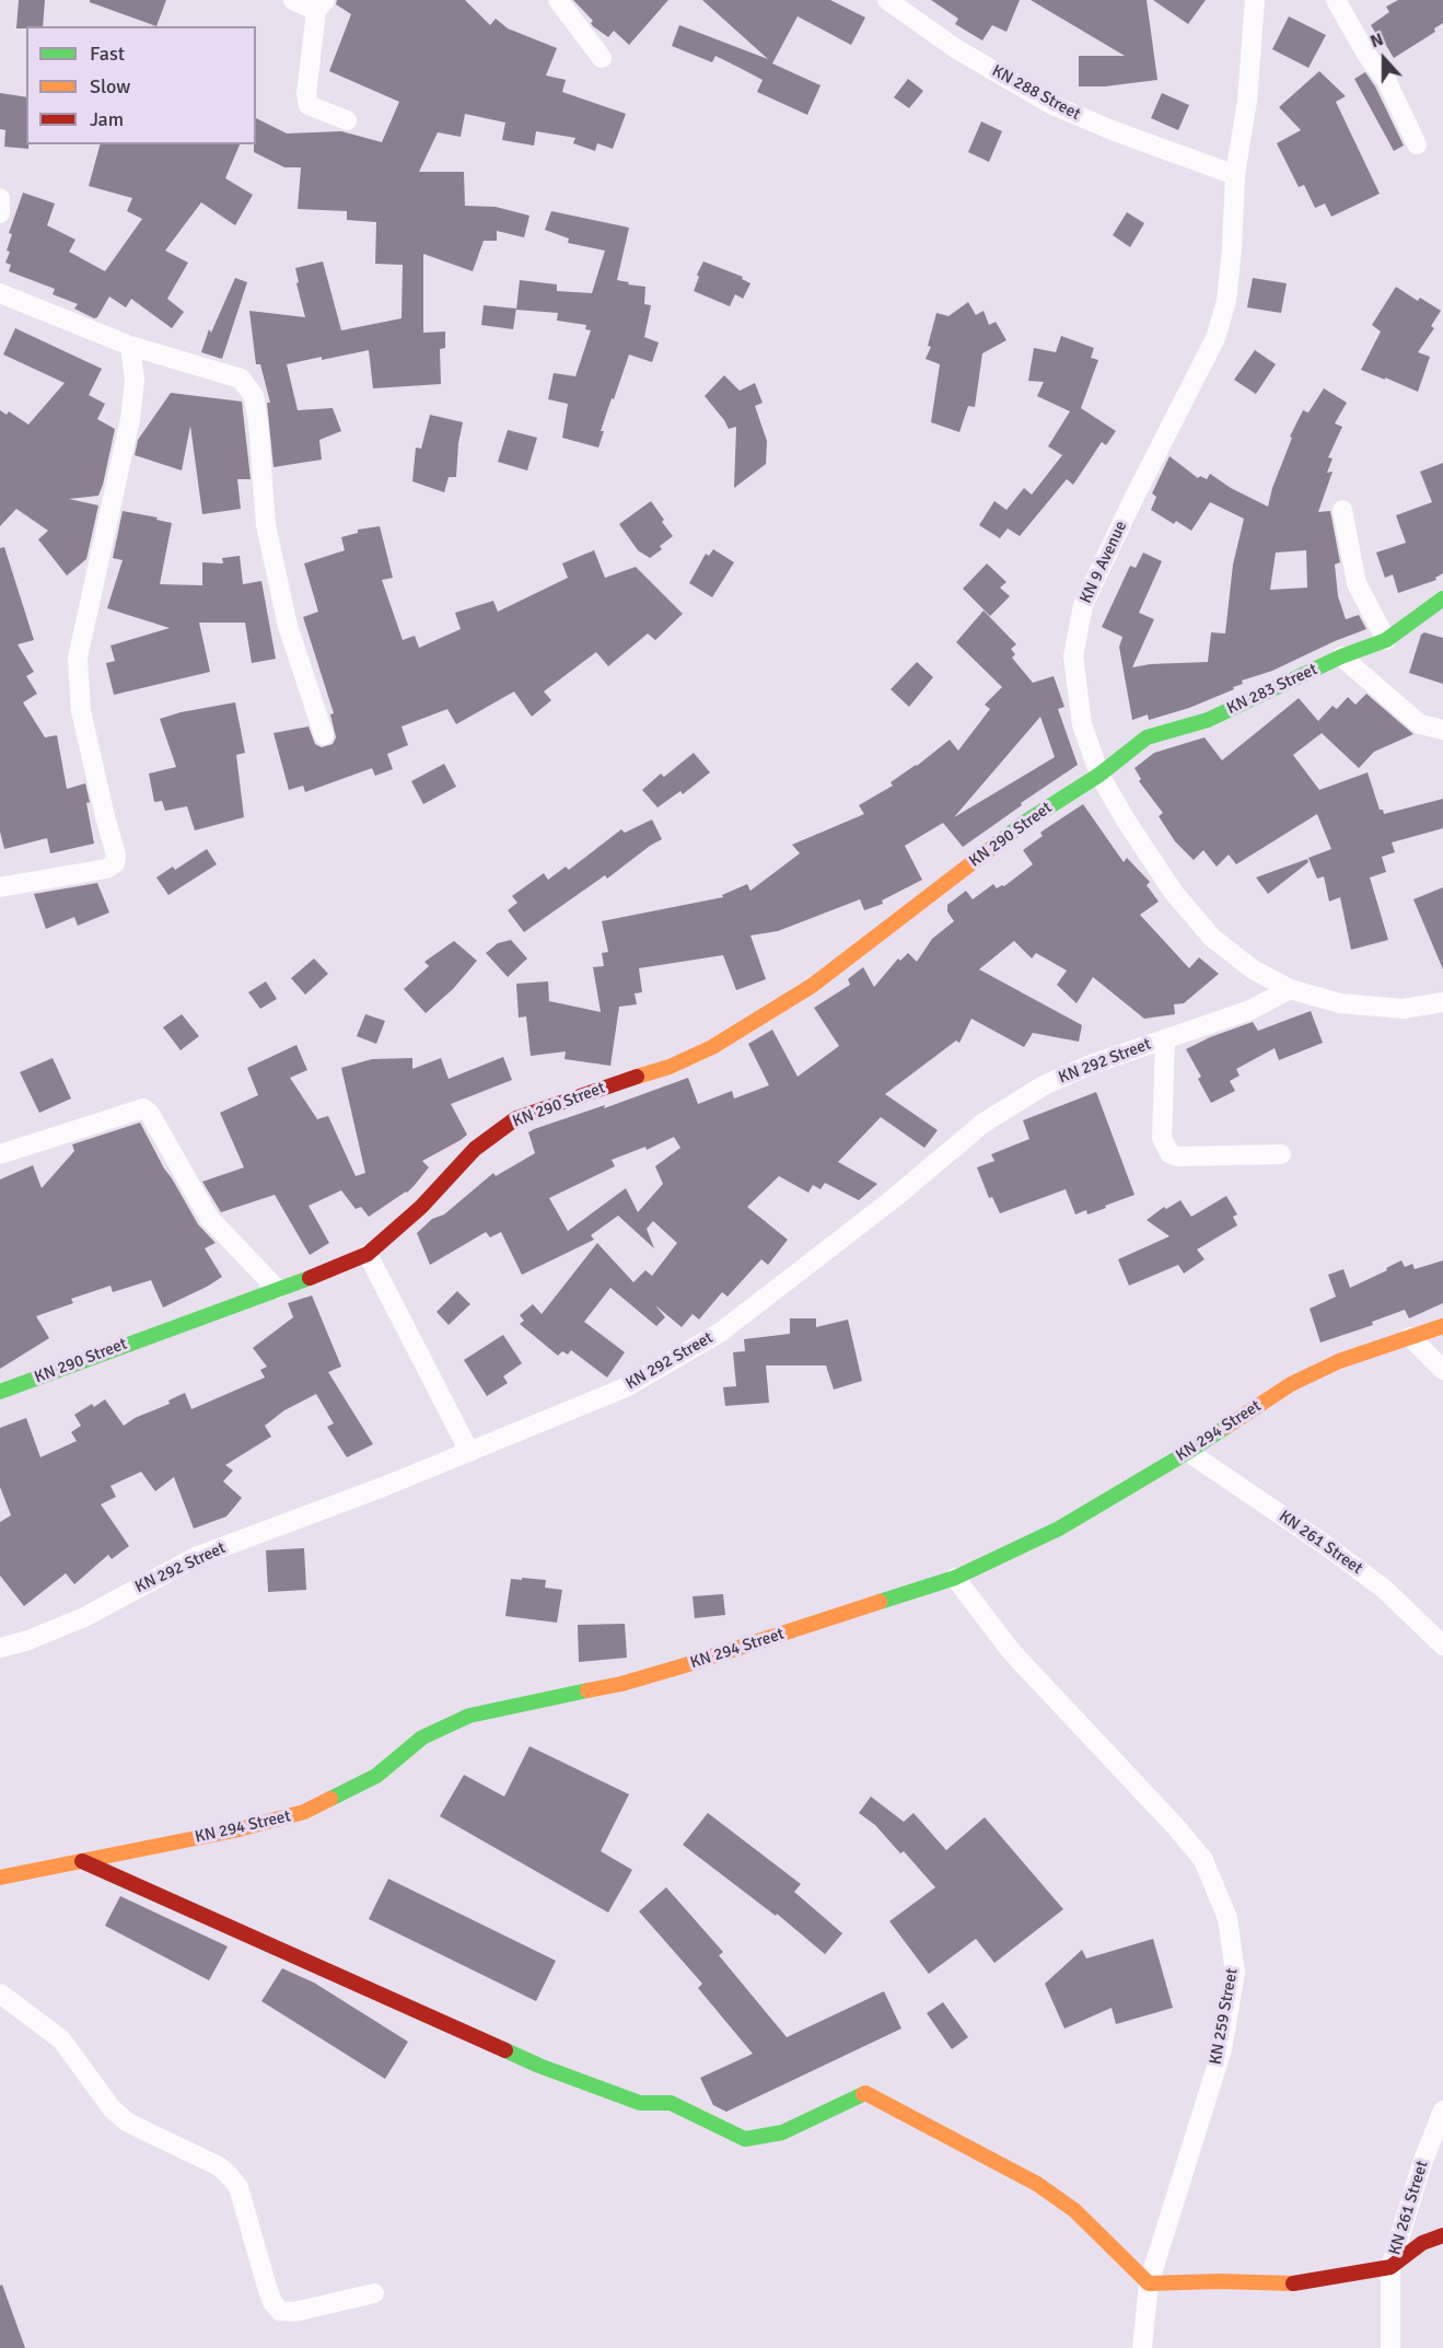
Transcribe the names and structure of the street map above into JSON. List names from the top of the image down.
{
  "streets": {
    "street": [
      "KN 288 Street",
      "KN 9 Avenue",
      "KN 283 Street",
      "KN 290 Street",
      "KN 292 Street",
      "KN 294 Street",
      "KN 261 Street",
      "KN 259 Street"
    ]
  },
  "crossings": [
    ["KN 288 Street", "KN 9 Avenue"],
    ["KN 9 Avenue", "KN 283 Street"],
    ["KN 9 Avenue", "KN 290 Street"],
    ["KN 9 Avenue", "KN 292 Street"],
    ["KN 283 Street", "KN 290 Street"],
    ["KN 294 Street", "KN 261 Street"],
    ["KN 294 Street", "KN 259 Street"]
  ],
  "legend": ["Fast", "Slow", "Jam"],
  "north": "top"
}
